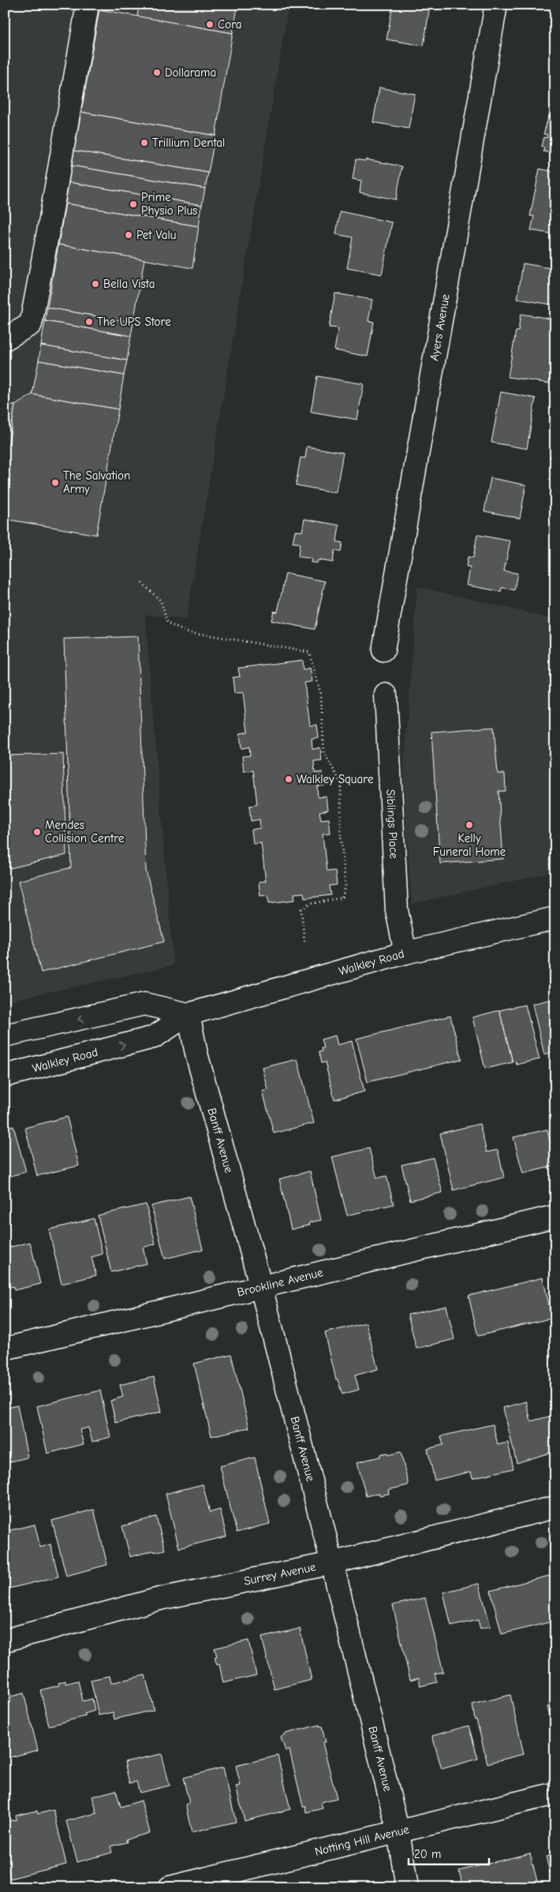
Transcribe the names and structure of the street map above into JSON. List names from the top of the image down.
{
  "streets": {
    "street": [
      "Ayers Avenue",
      "Siblings Place",
      "Walkley Road",
      "Banff Avenue",
      "Brookline Avenue",
      "Surrey Avenue",
      "Notting Hill Avenue"
    ]
  },
  "crossings": [
    ["Siblings Place", "Walkley Road"],
    ["Walkley Road", "Banff Avenue"],
    ["Banff Avenue", "Brookline Avenue"],
    ["Banff Avenue", "Surrey Avenue"],
    ["Banff Avenue", "Notting Hill Avenue"]
  ],
  "places": [
    "Cora",
    "Dollarama",
    "Trillium Dental",
    "Prime Physio Plus",
    "Pet Valu",
    "Bella Vista",
    "The UPS Store",
    "The Salvation Army",
    "Walkley Square",
    "Kelly Funeral Home",
    "Mendes Collision Centre"
  ],
  "scale_bar": "20 m"
}
